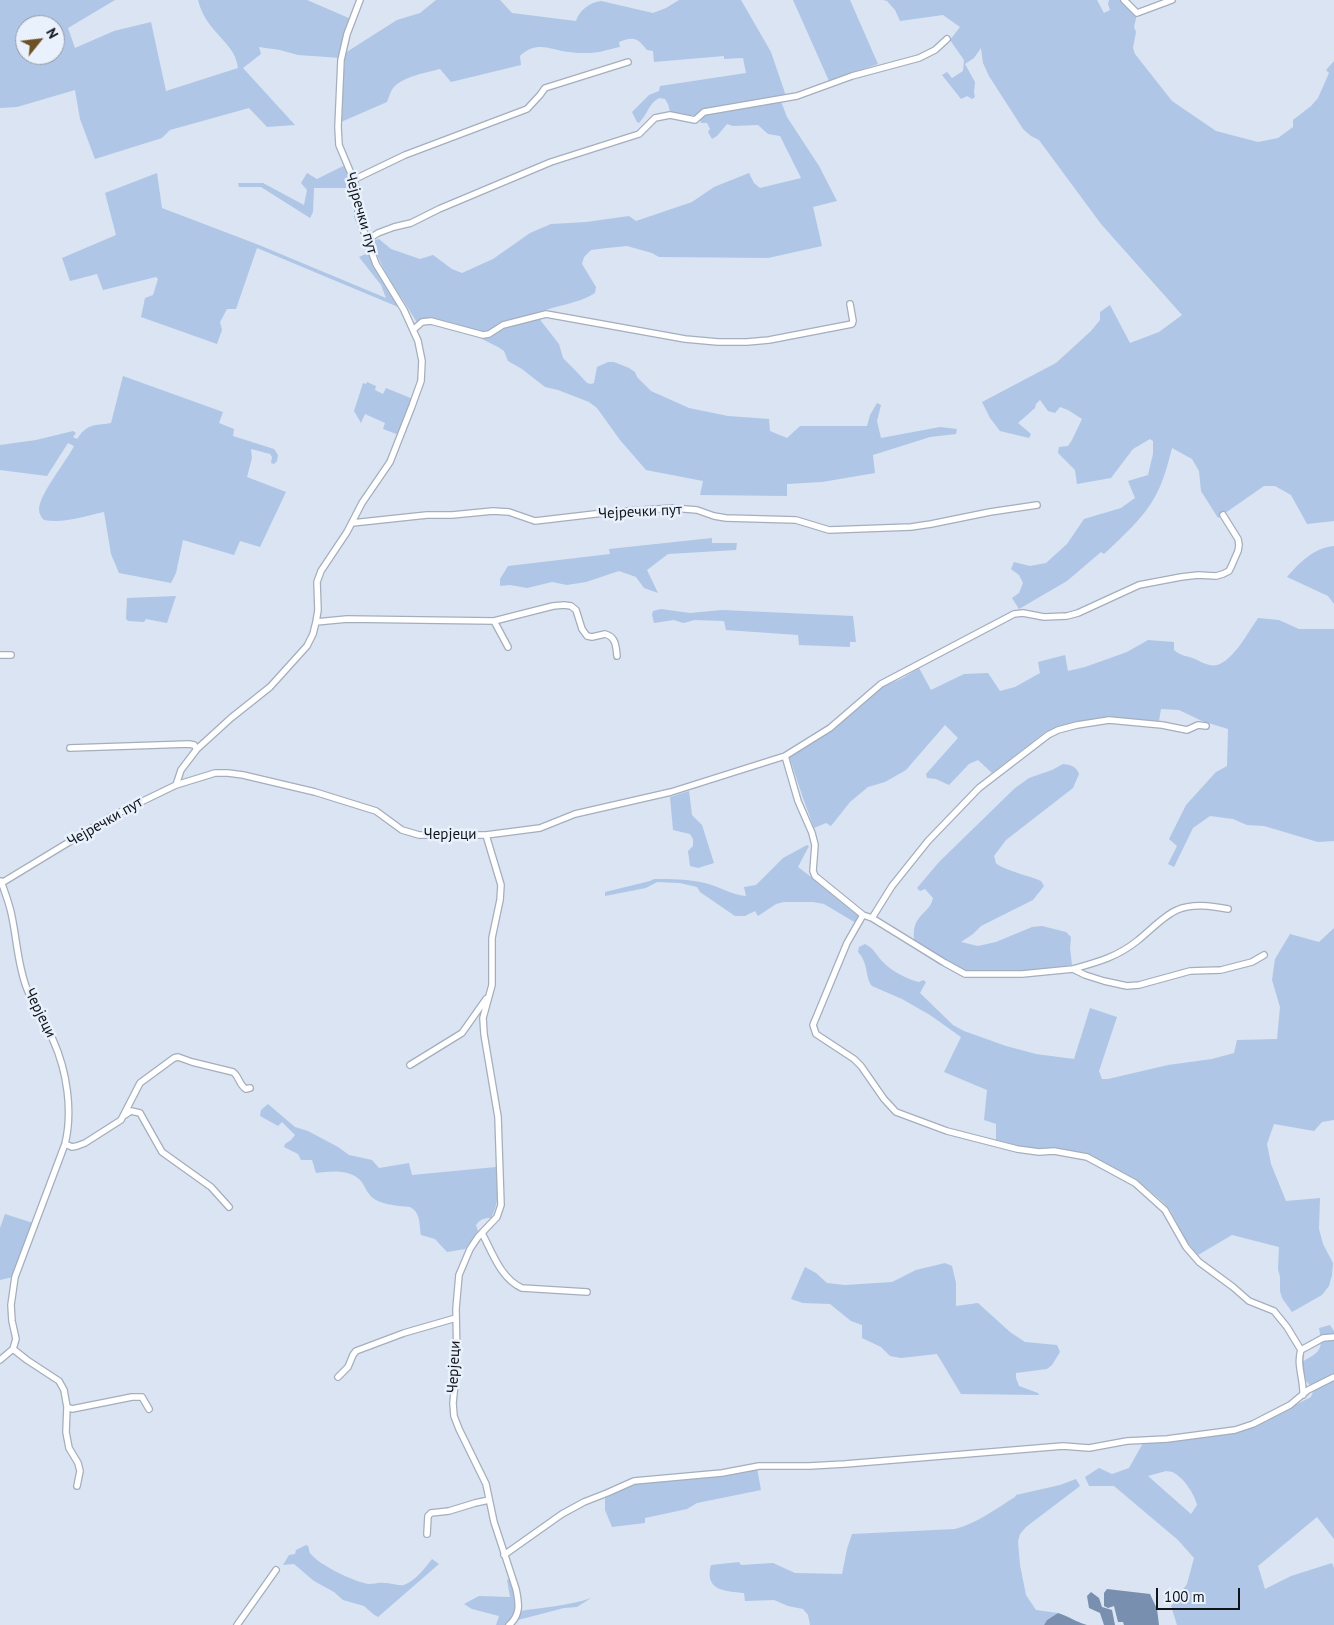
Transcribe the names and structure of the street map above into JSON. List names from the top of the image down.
{
  "streets": {
    "street": ["Чејречки пут", "Черјеци"]
  },
  "crossings": [
    ["Чејречки пут", "Черјеци"]
  ],
  "scale_bar": "100 m",
  "north": "top right"
}
